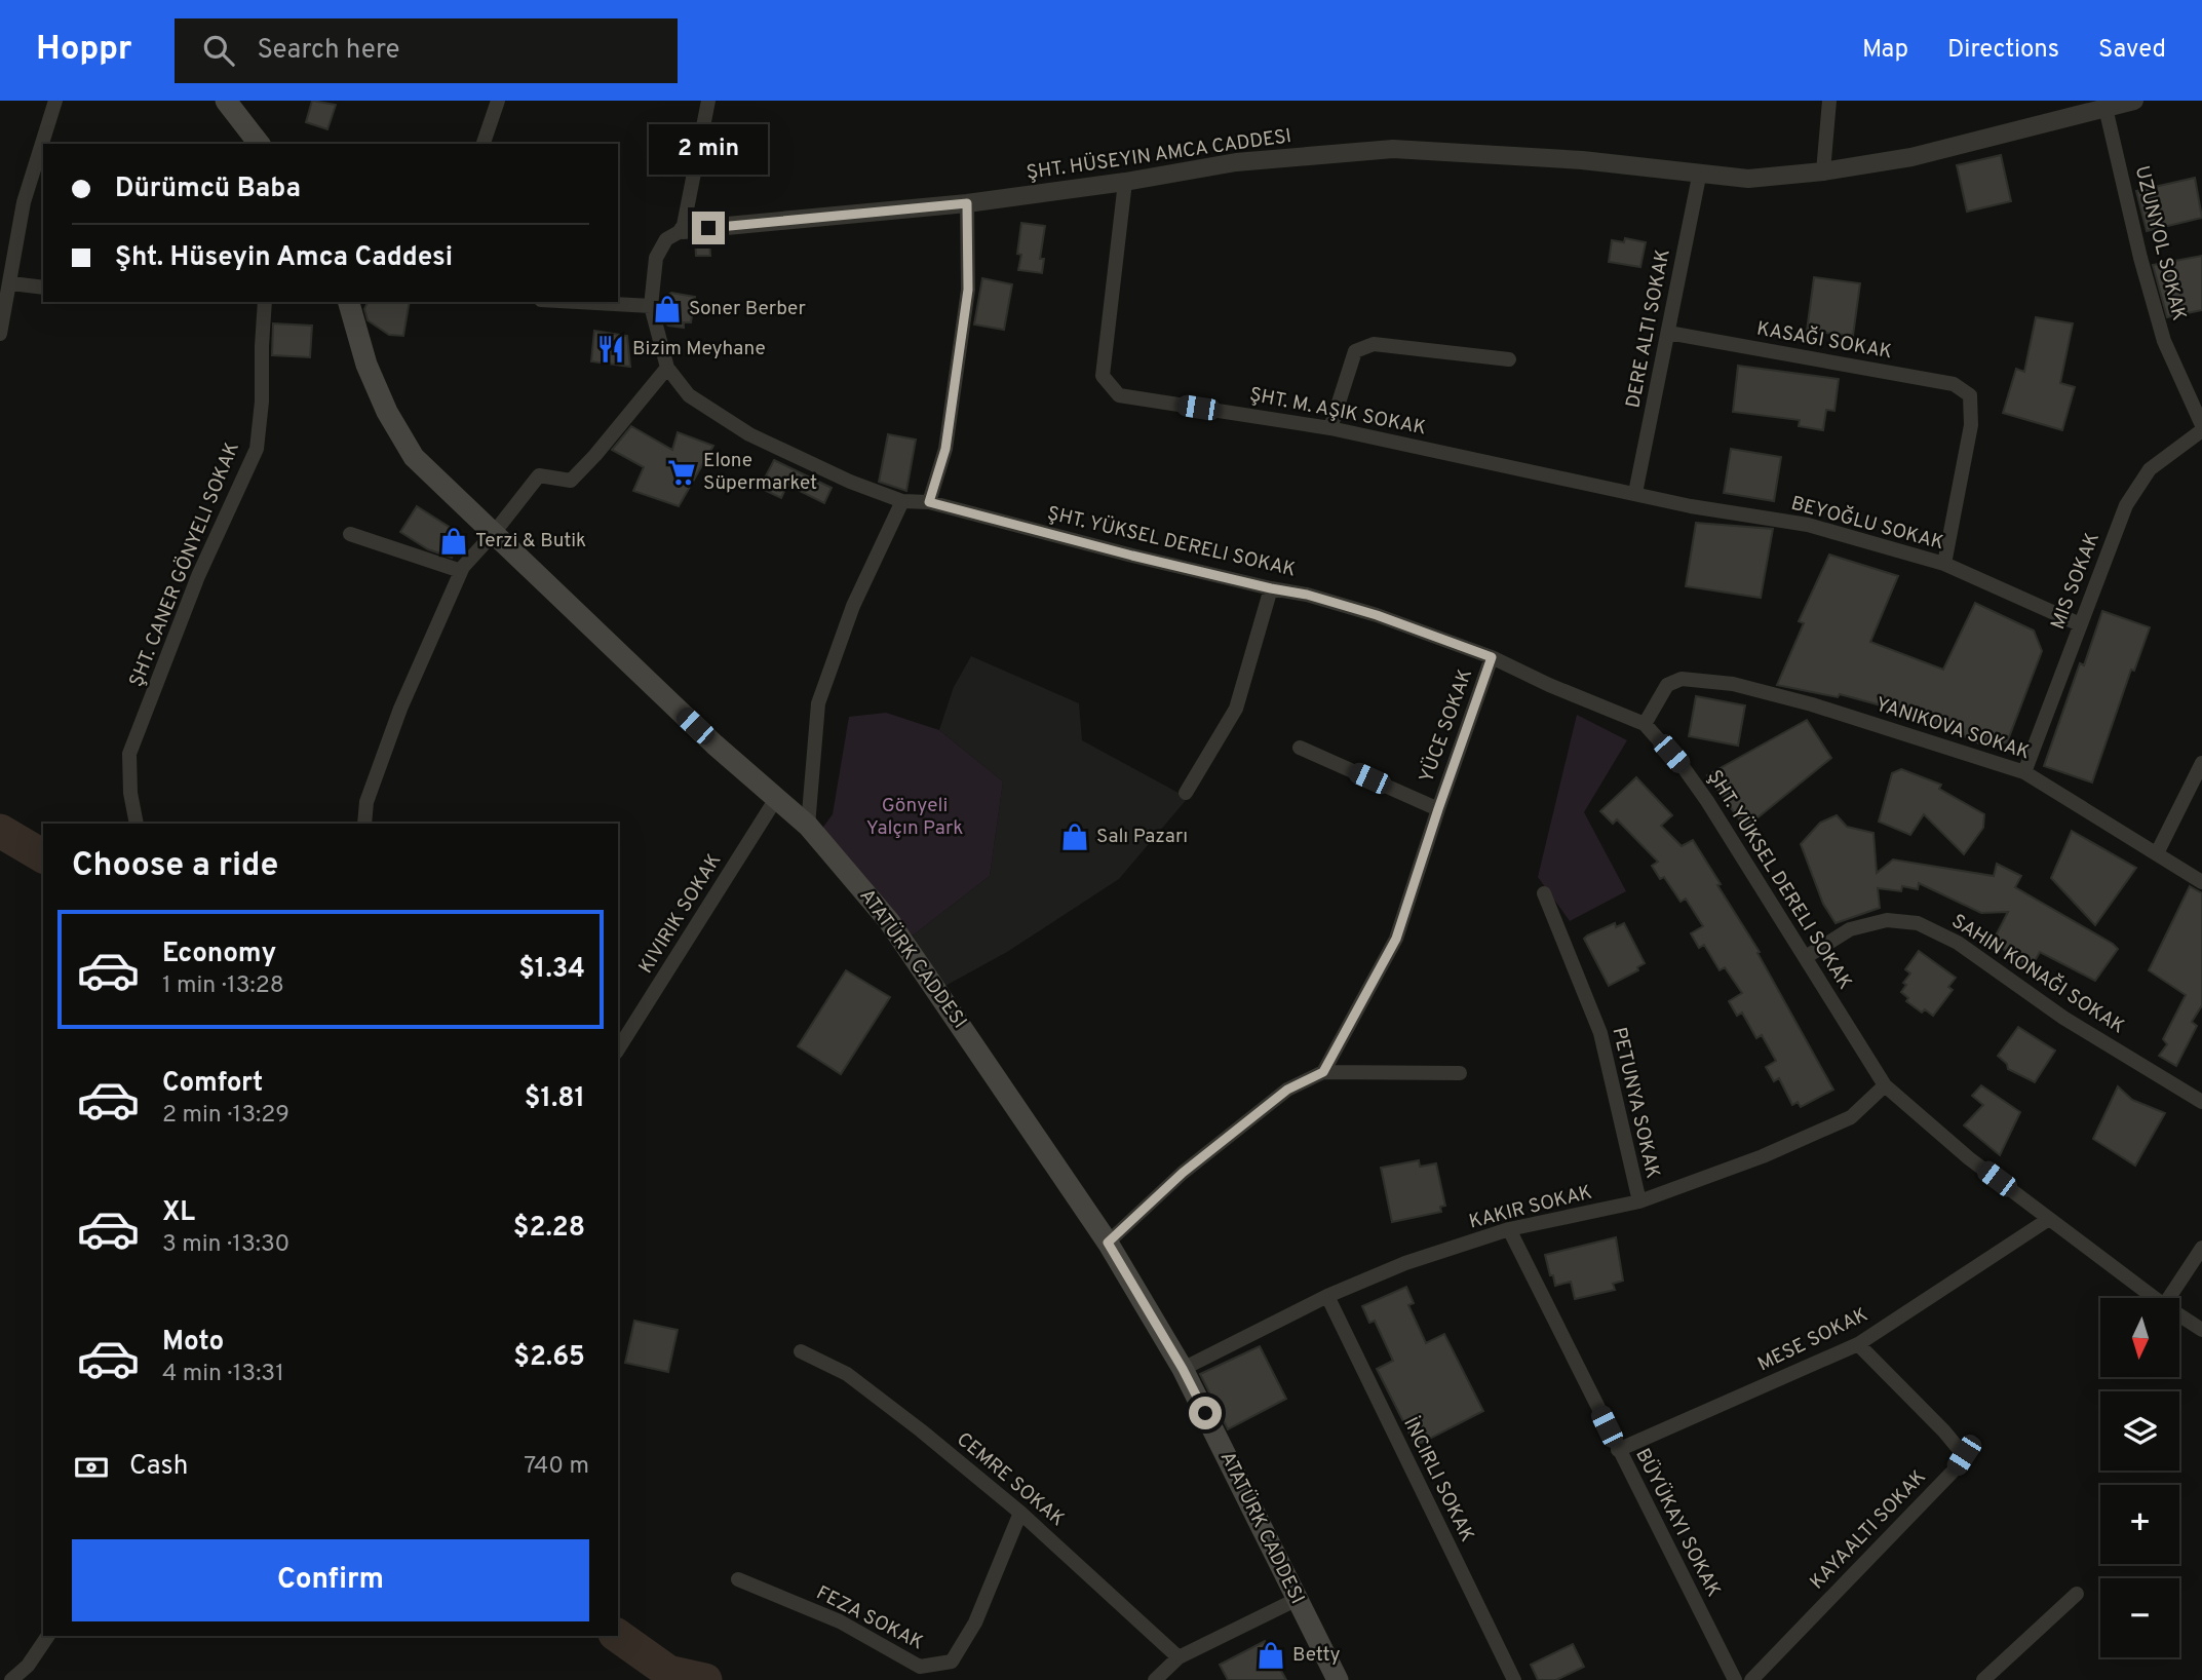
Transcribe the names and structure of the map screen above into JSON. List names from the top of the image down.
{
  "streets": {
    "main road": ["ATATÜRK CADDESI"],
    "street": [
      "ŞHT. HÜSEYIN AMCA CADDESI",
      "UZUNYOL SOKAK",
      "BEYOĞLU SOKAK",
      "ŞHT. YÜKSEL DERELI SOKAK",
      "ŞHT. CANER GÖNYELI SOKAK",
      "MIS SOKAK",
      "YÜCE SOKAK",
      "PETUNYA SOKAK",
      "MESE SOKAK",
      "CEMRE SOKAK",
      "İNCIRLI SOKAK",
      "FEZA SOKAK"
    ]
  },
  "crossings": [
    ["ŞHT. HÜSEYIN AMCA CADDESI", "UZUNYOL SOKAK"],
    ["ŞHT. HÜSEYIN AMCA CADDESI", "BEYOĞLU SOKAK"],
    ["UZUNYOL SOKAK", "MIS SOKAK"],
    ["BEYOĞLU SOKAK", "MIS SOKAK"],
    ["ŞHT. YÜKSEL DERELI SOKAK", "YÜCE SOKAK"],
    ["ŞHT. YÜKSEL DERELI SOKAK", "MESE SOKAK"],
    ["CEMRE SOKAK", "FEZA SOKAK"]
  ],
  "parks": ["Gönyeli Yalçın Park"],
  "places": {
    "shop": [
      "Soner Berber",
      "Terzi & Butik",
      "Salı Pazarı",
      "Betty"
    ],
    "restaurant": ["Bizim Meyhane"],
    "supermarket": ["Elone Süpermarket"]
  },
  "north": "bottom",
  "page": {
    "header": "Hoppr",
    "search": "Search here",
    "nav": ["Map", "Directions", "Saved"],
    "bubble": "2 min",
    "banner": ["Dürümcü Baba", "Şht. Hüseyin Amca Caddesi"],
    "heading": "Choose a ride",
    "list": [
      {
        "name": "Economy",
        "note": "1 min · 13:28",
        "value": "$1.34"
      },
      {
        "name": "Comfort",
        "note": "2 min · 13:29",
        "value": "$1.81"
      },
      {
        "name": "XL",
        "note": "3 min · 13:30",
        "value": "$2.28"
      },
      {
        "name": "Moto",
        "note": "4 min · 13:31",
        "value": "$2.65"
      }
    ],
    "map_buttons": ["+", "−"],
    "pay": ["Cash", "740 m"],
    "buttons": "Confirm"
  }
}
